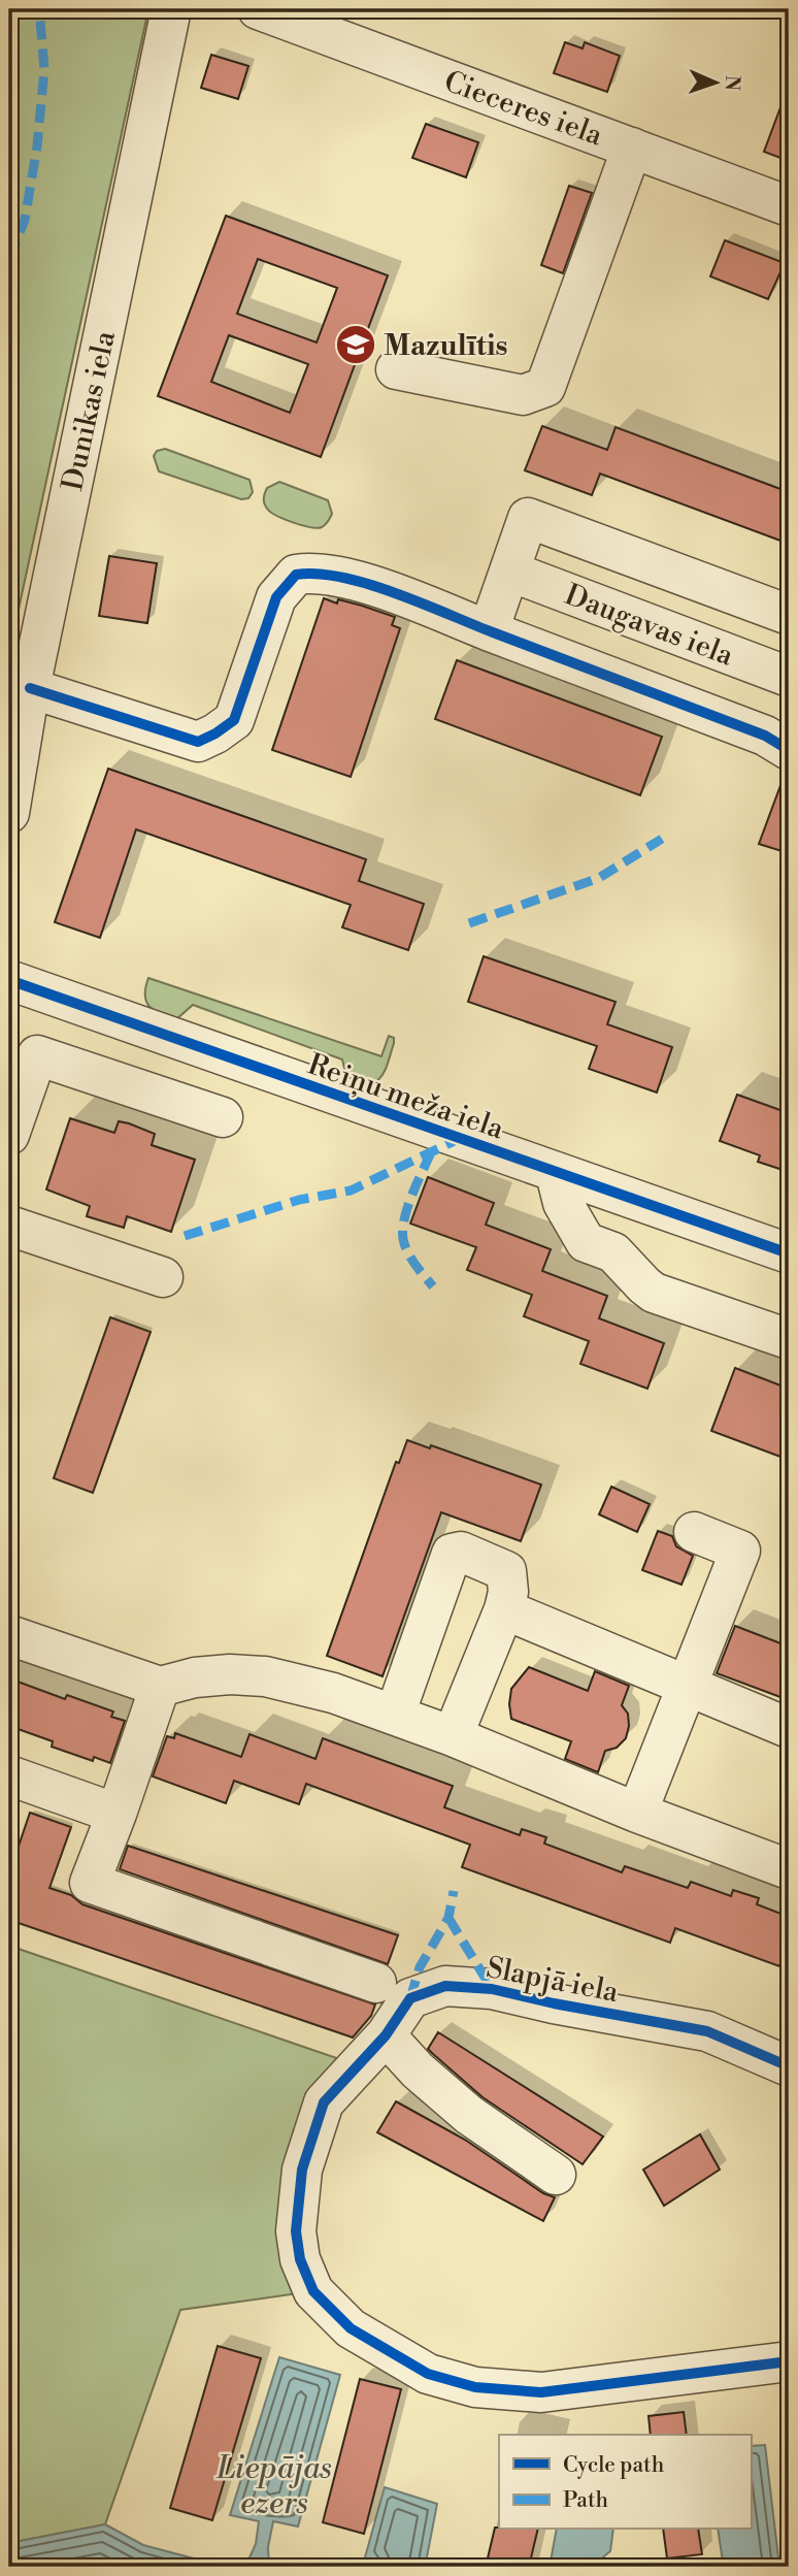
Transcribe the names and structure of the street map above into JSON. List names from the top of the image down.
{
  "streets": {
    "street": [
      "Cieceres iela",
      "Dunikas iela",
      "Daugavas iela",
      "Reiņu meža iela",
      "Slapjā iela"
    ]
  },
  "water": ["Liepājas ezers"],
  "places": {
    "school or university": ["Mazulītis"]
  },
  "legend": ["Cycle path", "Path"],
  "north": "right"
}
